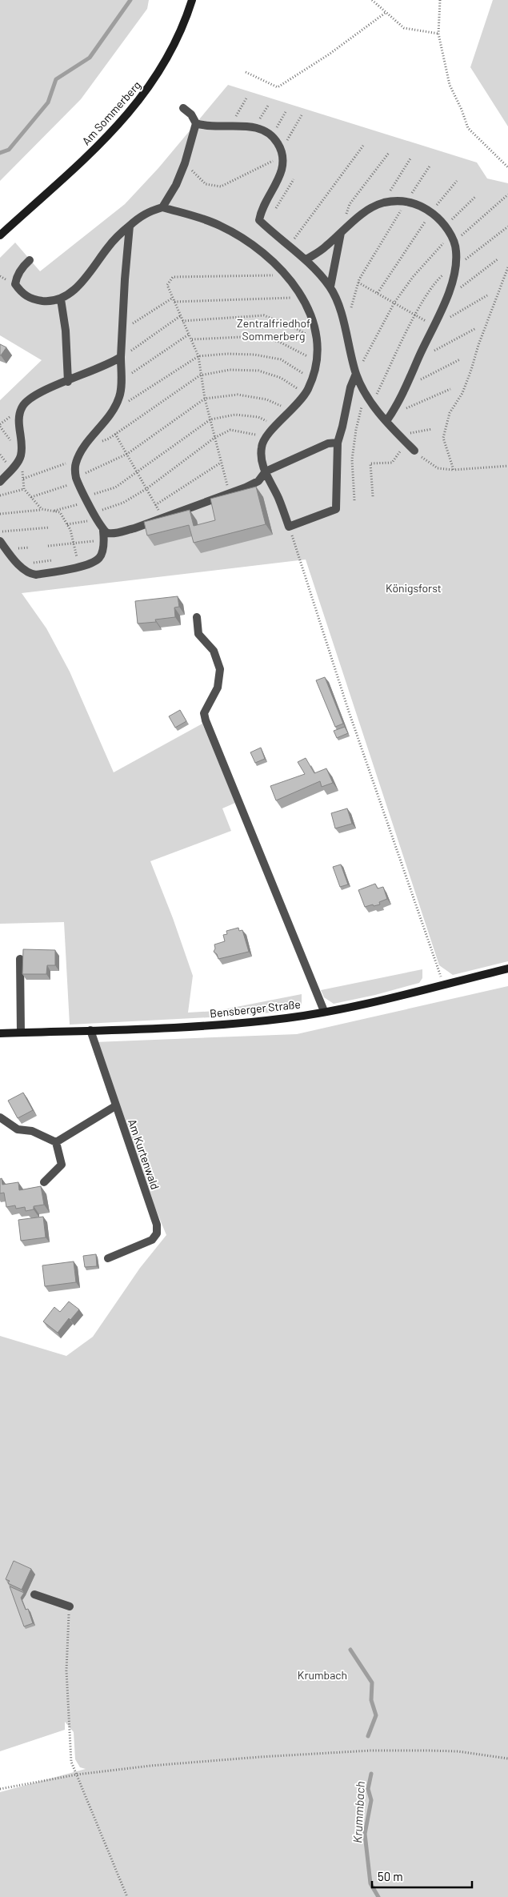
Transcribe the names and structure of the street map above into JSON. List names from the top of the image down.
{
  "streets": {
    "main road": ["Am Sommerberg", "Bensberger Straße"],
    "street": ["Am Kurtenwald"]
  },
  "crossings": [
    ["Bensberger Straße", "Am Kurtenwald"]
  ],
  "water": ["Krummbach"],
  "parks": ["Zentralfriedhof Sommerberg", "Königsforst", "Krumbach"],
  "scale_bar": "50 m"
}
